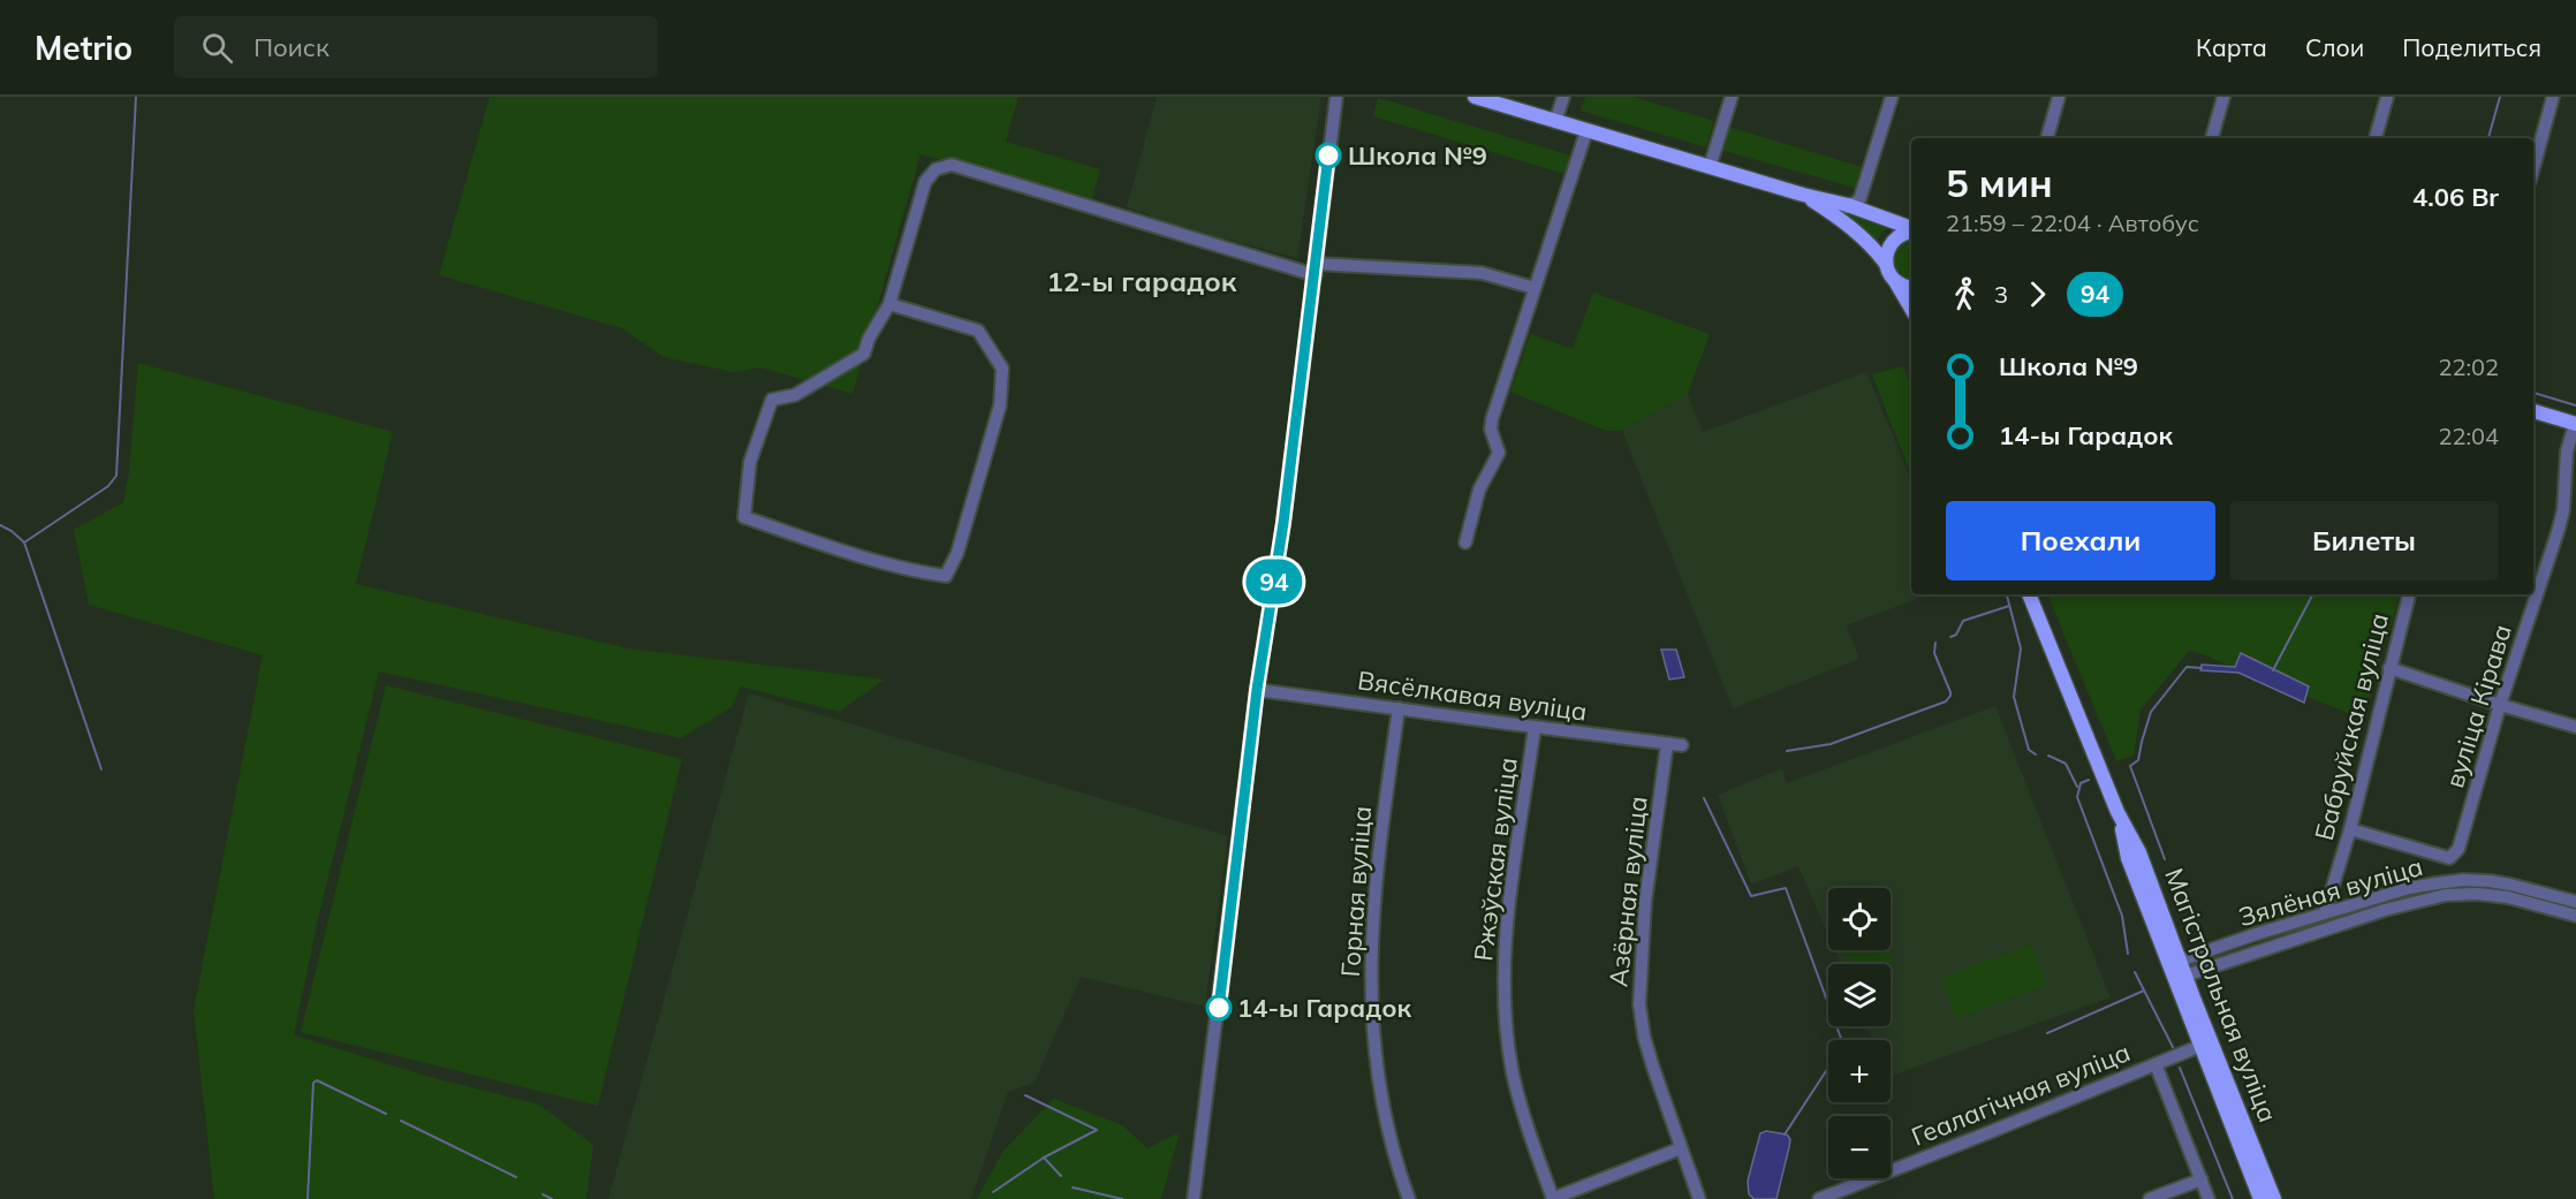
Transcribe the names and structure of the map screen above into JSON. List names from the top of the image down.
{
  "streets": {
    "main road": ["Магістральная вуліца"],
    "street": [
      "Вясёлкавая вуліца",
      "вуліца Кірава",
      "Бабруйская вуліца",
      "Ржэўская вуліца",
      "Горная вуліца",
      "Азёрная вуліца",
      "Зялёная вуліца",
      "Геалагічная вуліца"
    ]
  },
  "crossings": [
    ["Вясёлкавая вуліца", "Ржэўская вуліца"],
    ["Вясёлкавая вуліца", "Горная вуліца"],
    ["Вясёлкавая вуліца", "Азёрная вуліца"],
    ["вуліца Кірава", "Бабруйская вуліца"],
    ["Бабруйская вуліца", "Зялёная вуліца"],
    ["Зялёная вуліца", "Магістральная вуліца"],
    ["Магістральная вуліца", "Геалагічная вуліца"]
  ],
  "districts": ["12-ы гарадок"],
  "places": ["Школа №9", "14-ы Гарадок"],
  "lines": ["bus line 94"],
  "page": {
    "header": "Metrio",
    "search": "Поиск",
    "nav": ["Карта", "Слои", "Поделиться"],
    "on_map": "94",
    "heading": ["5 мин", "21:59 – 22:04 · Автобус", "4.06 Br"],
    "legs": ["3", "94"],
    "list": [
      {
        "name": "Школа №9",
        "value": "22:02"
      },
      {
        "name": "14-ы Гарадок",
        "value": "22:04"
      }
    ],
    "buttons": ["Поехали", "Билеты"],
    "map_buttons": ["+", "−"]
  }
}
